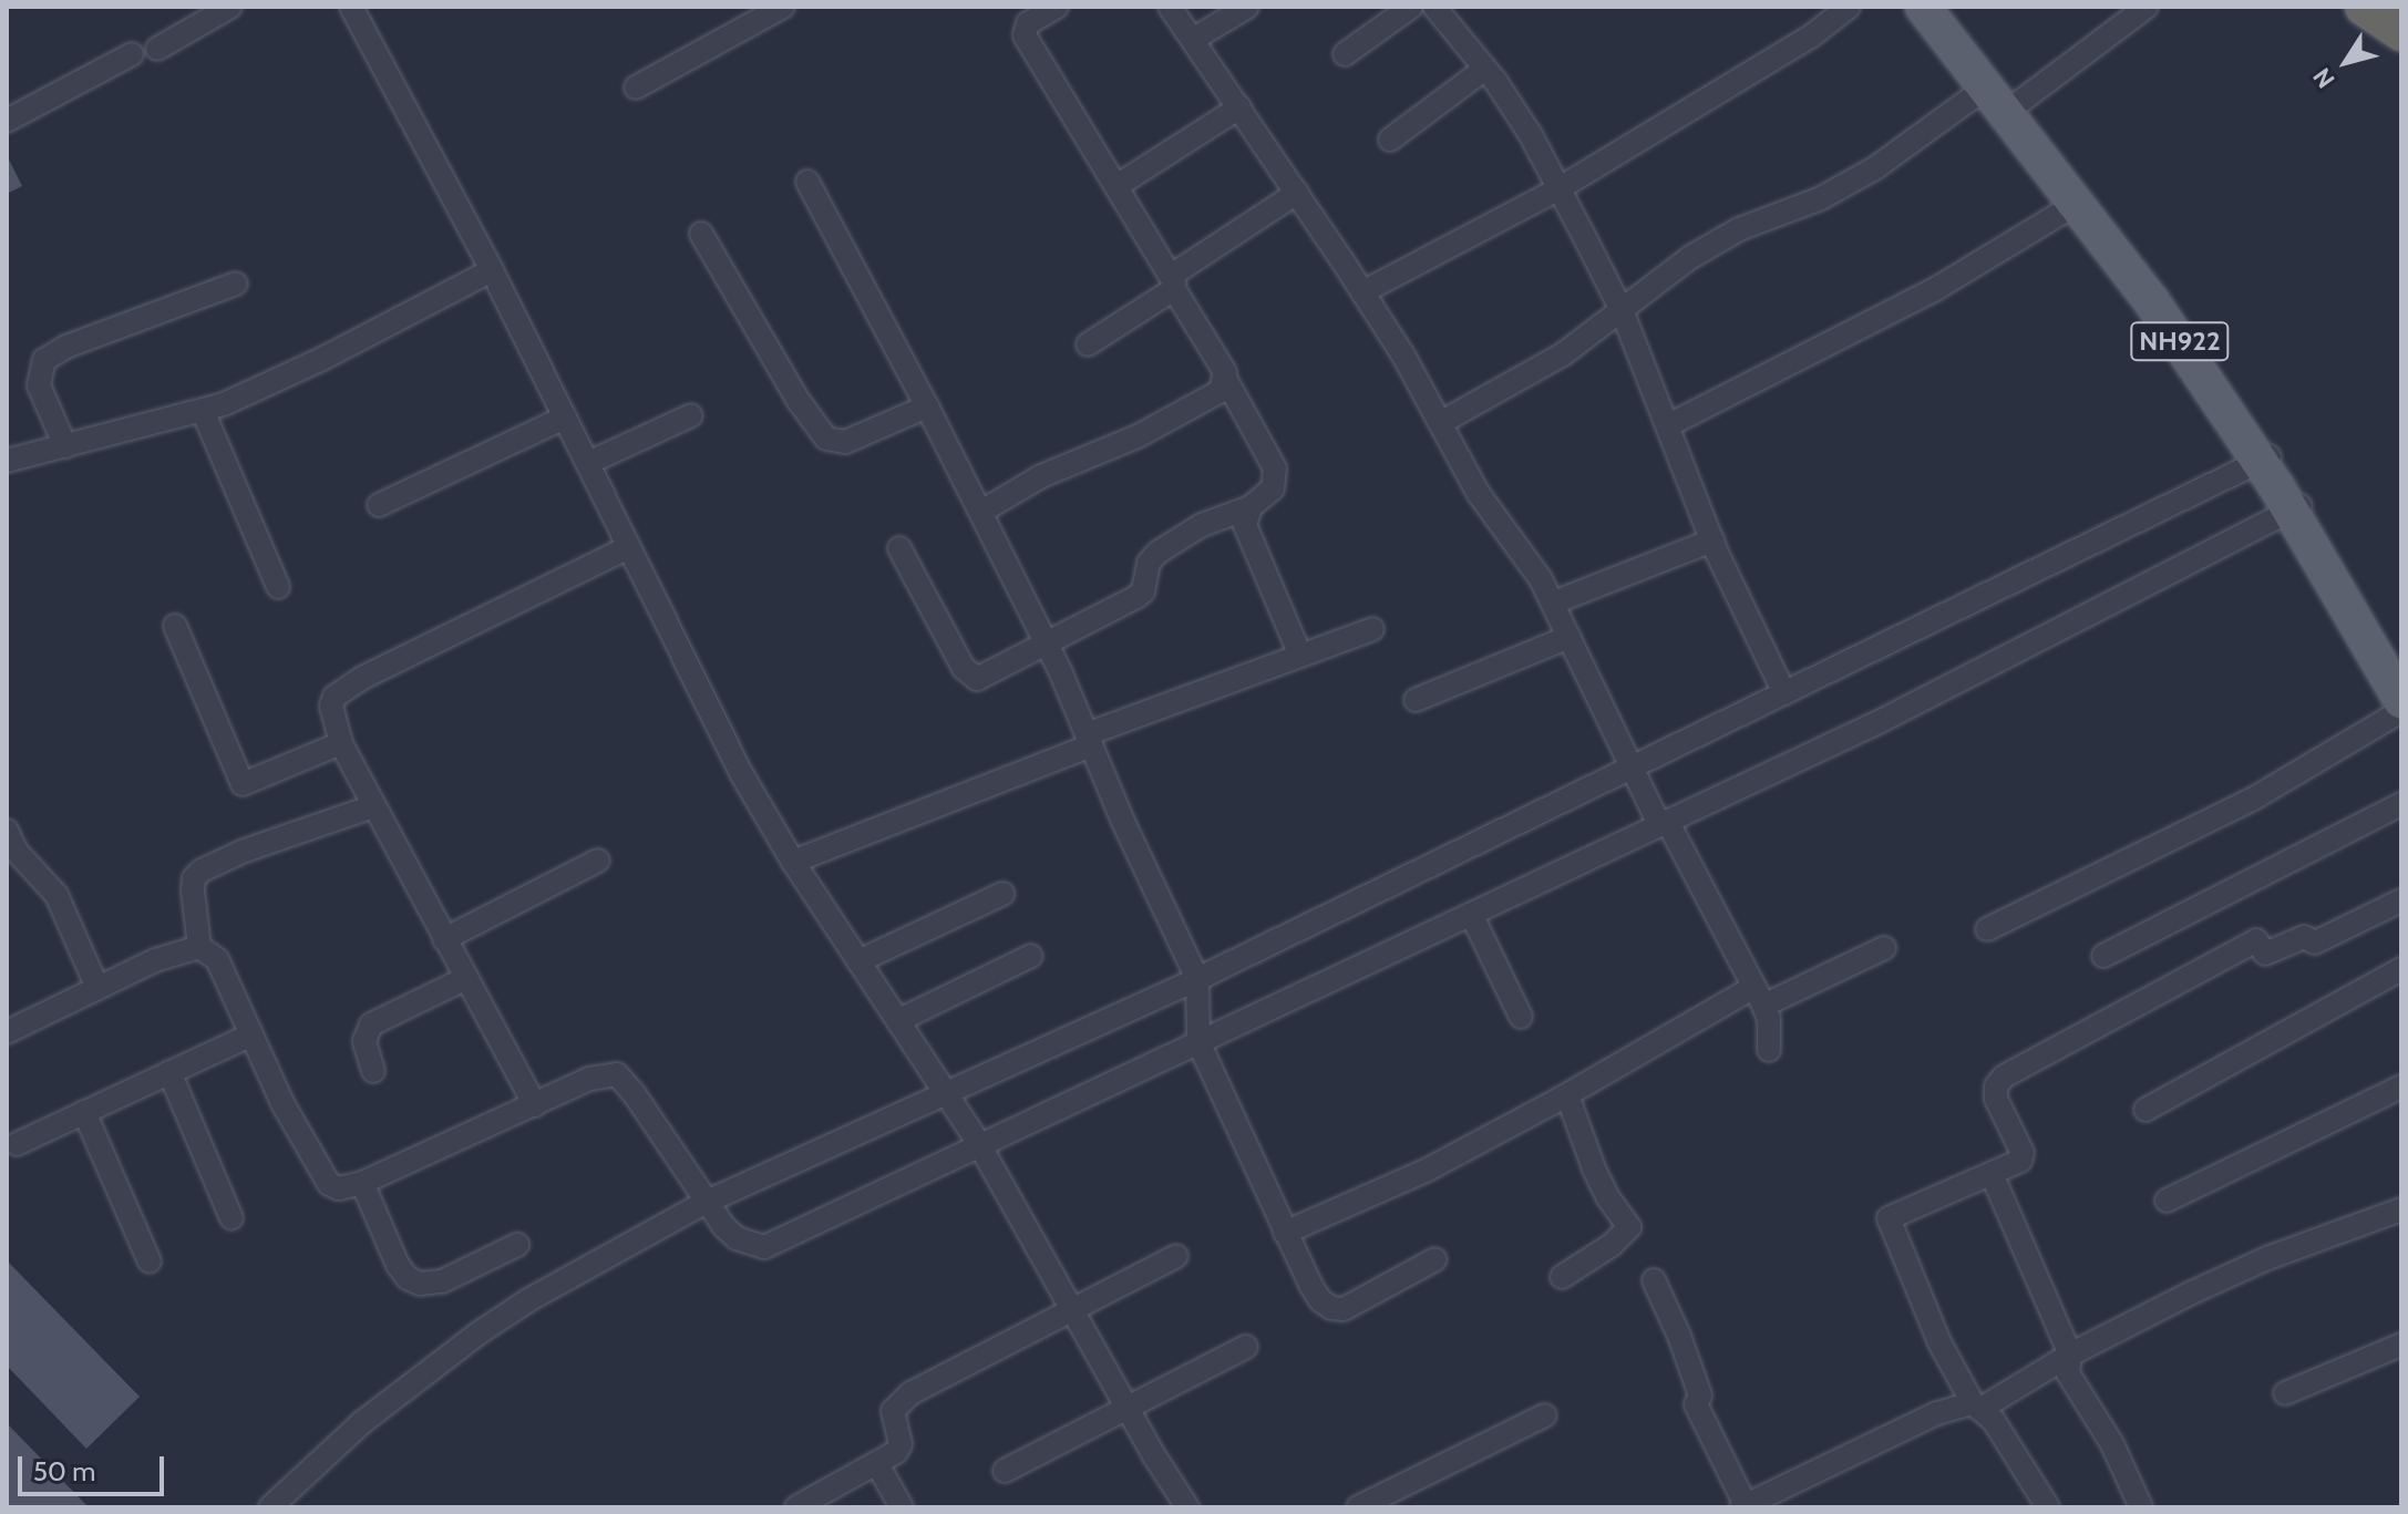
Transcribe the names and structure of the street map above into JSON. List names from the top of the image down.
{
  "streets": {
    "main road": ["NH922"]
  },
  "scale_bar": "50 m",
  "north": "bottom left"
}
